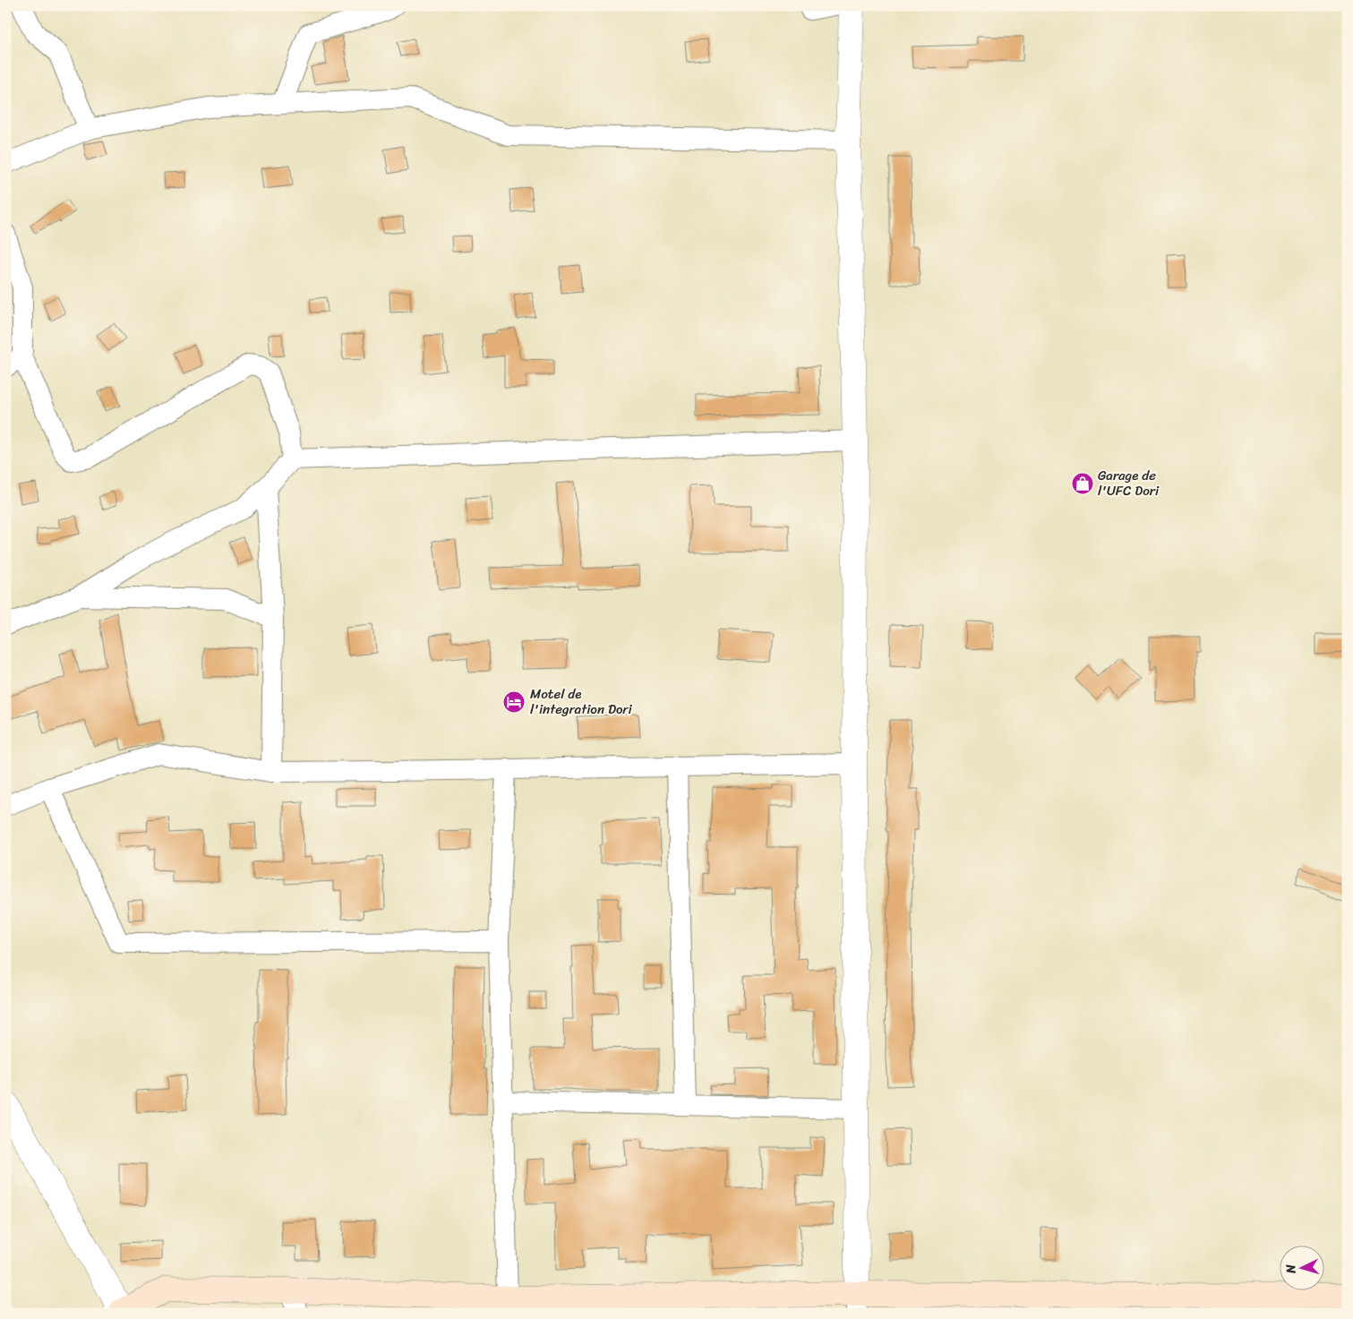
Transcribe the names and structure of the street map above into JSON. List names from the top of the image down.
{
  "places": {
    "shop": ["Garage de l'UFC Dori"],
    "hotel": ["Motel de l'integration Dori"]
  },
  "north": "left"
}
